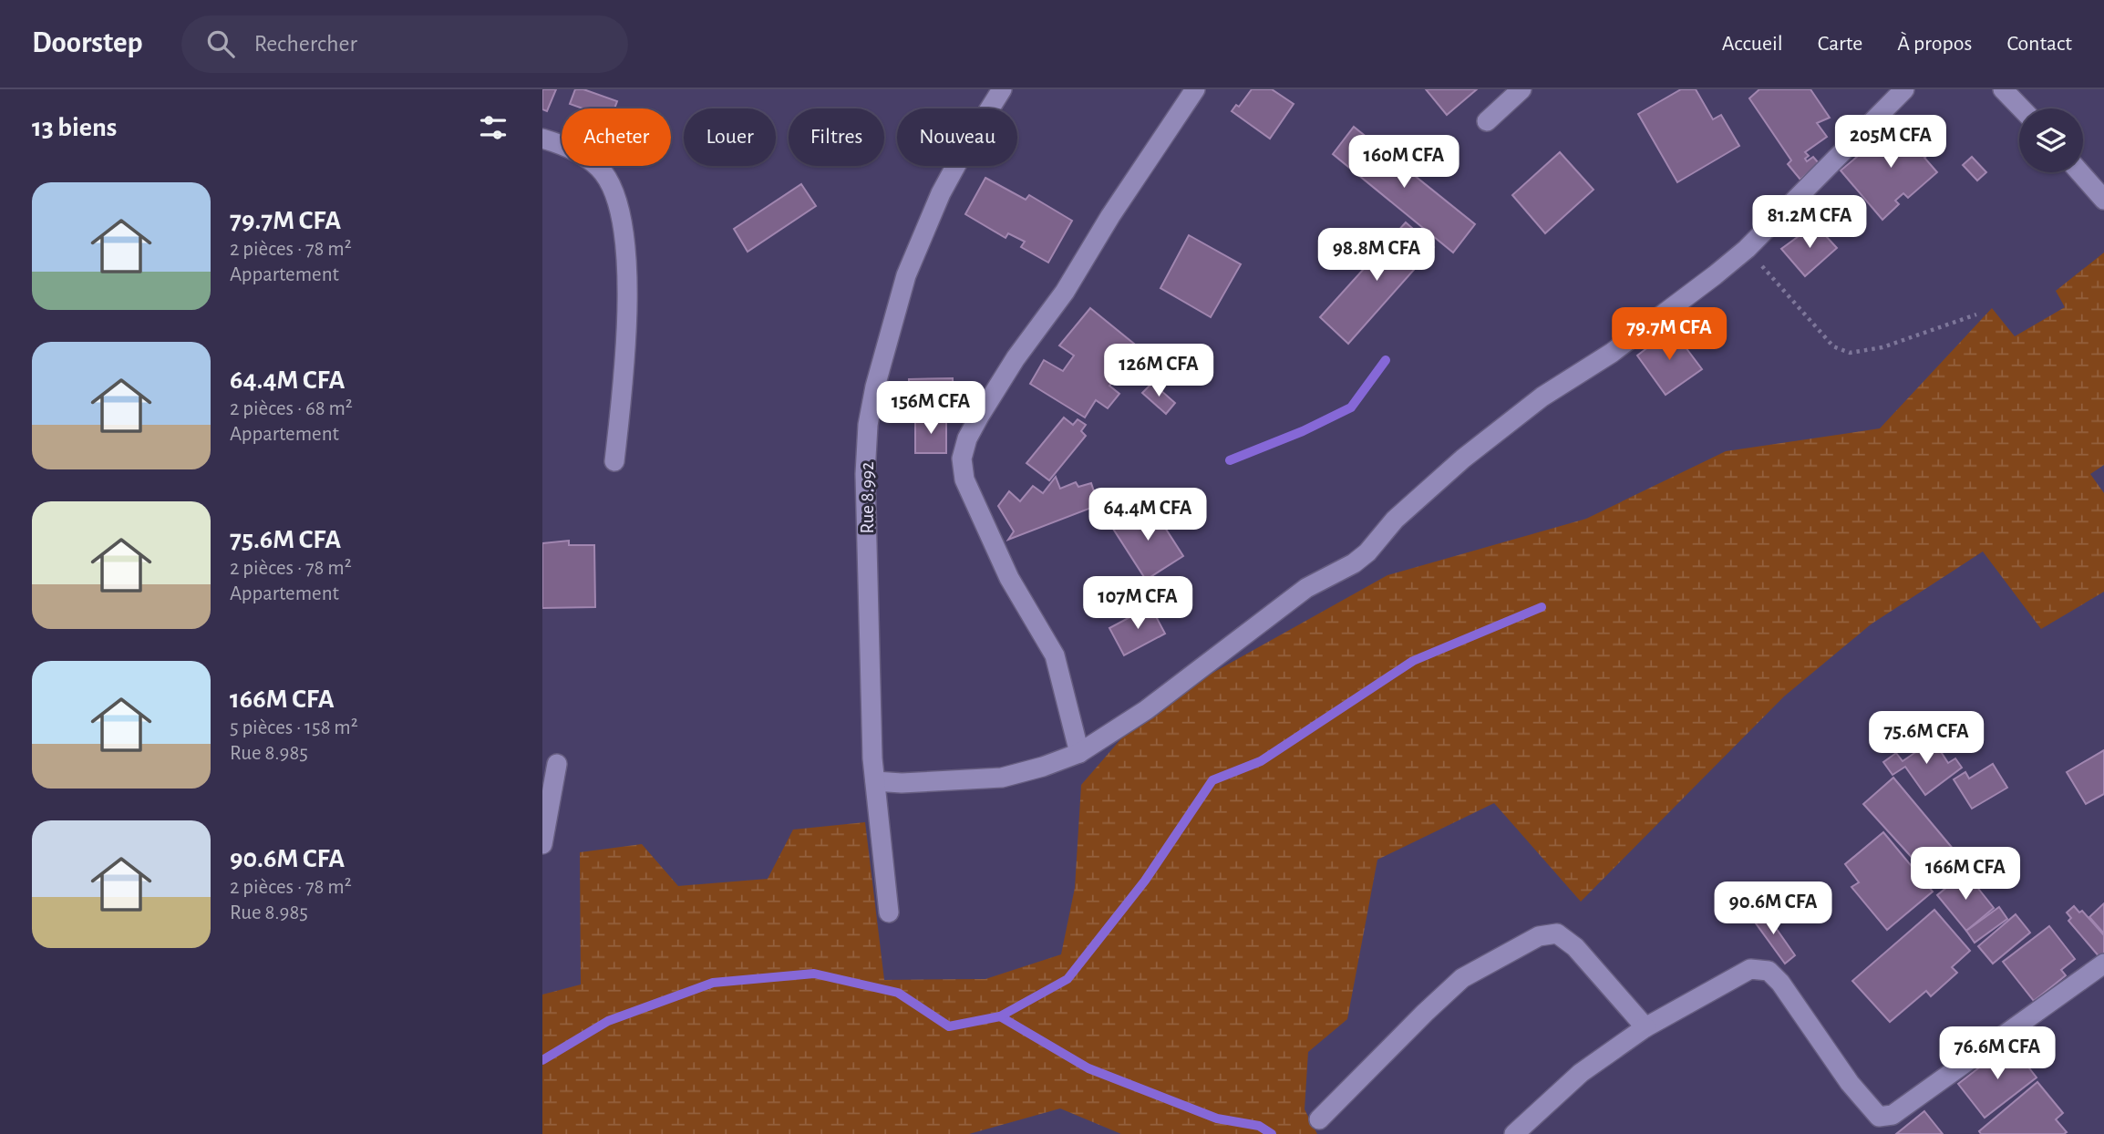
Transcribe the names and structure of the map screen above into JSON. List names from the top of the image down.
{
  "streets": {
    "street": ["Rue 8.992"]
  },
  "page": {
    "header": "Doorstep",
    "search": "Rechercher",
    "nav": [
      "Accueil",
      "Carte",
      "À propos",
      "Contact"
    ],
    "heading": "13 biens",
    "chip": [
      "Acheter",
      "Louer",
      "Filtres",
      "Nouveau"
    ],
    "price": [
      "205M CFA",
      "160M CFA",
      "81.2M CFA",
      "98.8M CFA",
      "79.7M CFA",
      "126M CFA",
      "156M CFA",
      "64.4M CFA",
      "107M CFA",
      "75.6M CFA",
      "166M CFA",
      "90.6M CFA",
      "76.6M CFA"
    ],
    "list": [
      {
        "name": "79.7M CFA",
        "note": "2 pièces · 78 m² · Appartement"
      },
      {
        "name": "64.4M CFA",
        "note": "2 pièces · 68 m² · Appartement"
      },
      {
        "name": "75.6M CFA",
        "note": "2 pièces · 78 m² · Appartement"
      },
      {
        "name": "166M CFA",
        "note": "5 pièces · 158 m² · Rue 8.985"
      },
      {
        "name": "90.6M CFA",
        "note": "2 pièces · 78 m² · Rue 8.985"
      }
    ]
  }
}
